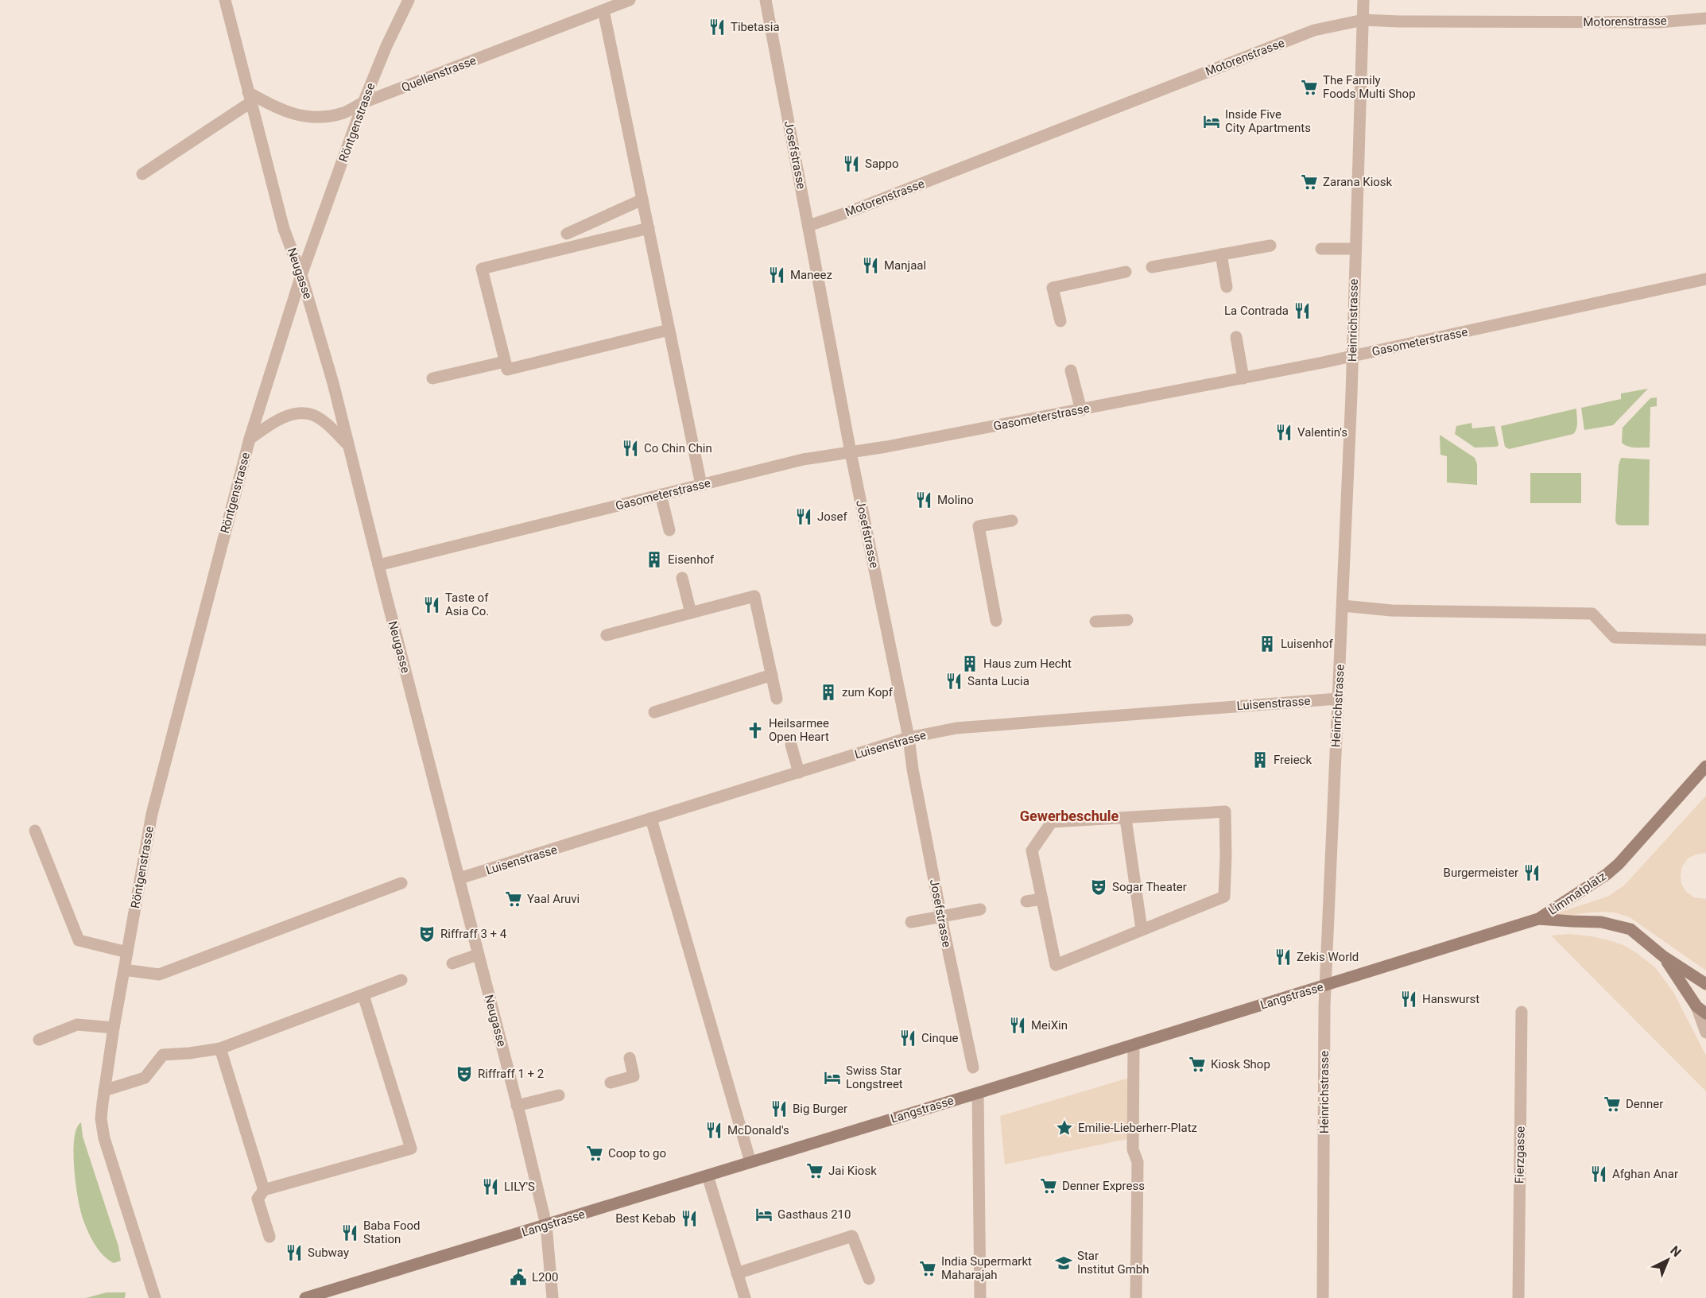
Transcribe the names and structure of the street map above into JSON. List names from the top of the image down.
{
  "streets": {
    "street": [
      "Motorenstrasse",
      "Quellenstrasse",
      "Röntgenstrasse",
      "Josefstrasse",
      "Neugasse",
      "Heinrichstrasse",
      "Gasometerstrasse",
      "Luisenstrasse",
      "Limmatplatz",
      "Langstrasse",
      "Fierzgasse"
    ]
  },
  "crossings": [
    ["Motorenstrasse", "Josefstrasse"],
    ["Motorenstrasse", "Heinrichstrasse"],
    ["Quellenstrasse", "Röntgenstrasse"],
    ["Quellenstrasse", "Neugasse"],
    ["Röntgenstrasse", "Neugasse"],
    ["Josefstrasse", "Gasometerstrasse"],
    ["Josefstrasse", "Luisenstrasse"],
    ["Neugasse", "Gasometerstrasse"],
    ["Neugasse", "Luisenstrasse"],
    ["Neugasse", "Langstrasse"],
    ["Heinrichstrasse", "Gasometerstrasse"],
    ["Heinrichstrasse", "Luisenstrasse"],
    ["Heinrichstrasse", "Langstrasse"],
    ["Limmatplatz", "Langstrasse"]
  ],
  "districts": ["Gewerbeschule"],
  "places": {
    "restaurant": [
      "Tibetasia",
      "Sappo",
      "Manjaal",
      "Maneez",
      "La Contrada",
      "Valentin's",
      "Co Chin Chin",
      "Molino",
      "Josef",
      "Taste of Asia Co.",
      "Santa Lucia",
      "Burgermeister",
      "Zekis World",
      "Hanswurst",
      "MeiXin",
      "Cinque",
      "Big Burger",
      "McDonald's",
      "Afghan Anar",
      "LILY'S",
      "Best Kebab",
      "Baba Food Station",
      "Subway"
    ],
    "supermarket": [
      "The Family Foods Multi Shop",
      "Zarana Kiosk",
      "Yaal Aruvi",
      "Kiosk Shop",
      "Denner",
      "Coop to go",
      "Jai Kiosk",
      "Denner Express",
      "India Supermarkt Maharajah"
    ],
    "hotel": ["Inside Five City Apartments", "Swiss Star Longstreet", "Gasthaus 210"],
    "building": [
      "Eisenhof",
      "Luisenhof",
      "Haus zum Hecht",
      "zum Kopf",
      "Freieck"
    ],
    "church": ["Heilsarmee Open Heart"],
    "theatre": ["Sogar Theater", "Riffraff 3 + 4", "Riffraff 1 + 2"],
    "place": ["Emilie-Lieberherr-Platz"],
    "school or university": ["Star Institut Gmbh"],
    "public building": ["L200"]
  },
  "north": "top right"
}
